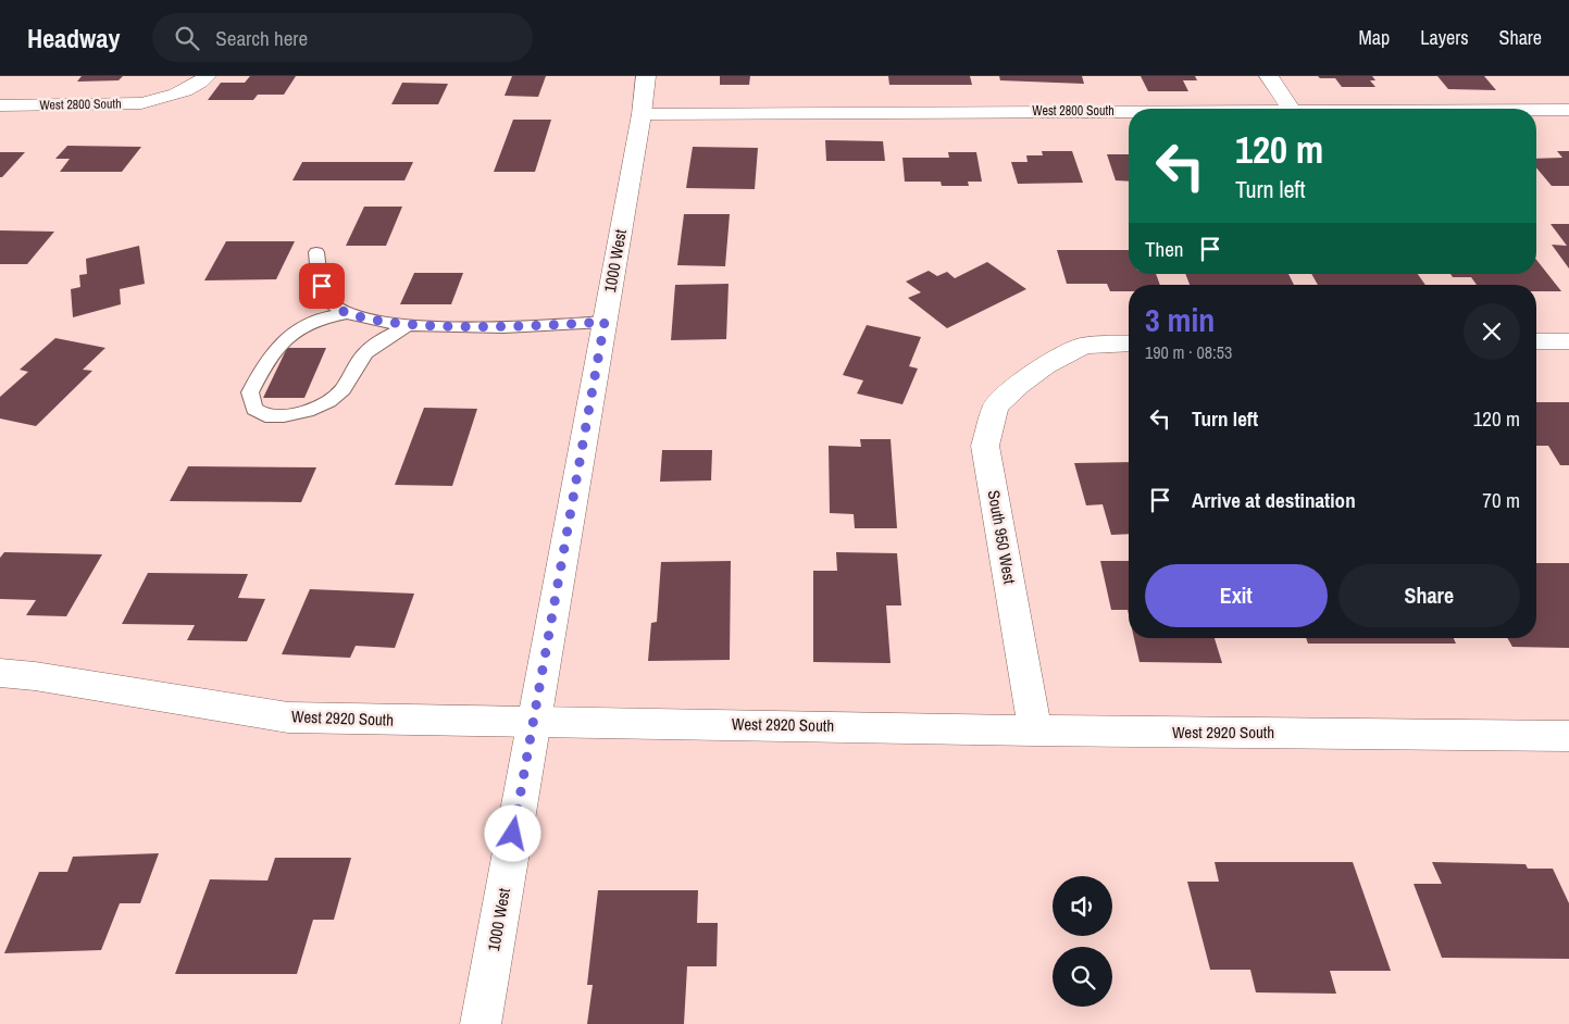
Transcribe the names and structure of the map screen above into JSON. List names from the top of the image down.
{
  "streets": {
    "street": [
      "West 2800 South",
      "1000 West",
      "South 950 West",
      "West 2920 South"
    ]
  },
  "crossings": [
    ["West 2800 South", "1000 West"],
    ["1000 West", "West 2920 South"],
    ["South 950 West", "West 2920 South"]
  ],
  "page": {
    "header": "Headway",
    "search": "Search here",
    "nav": ["Map", "Layers", "Share"],
    "turn": ["120 m", "Turn left"],
    "then": "Then",
    "heading": ["3 min", "190 m · 08:53"],
    "list": [
      {
        "name": "Turn left",
        "value": "120 m"
      },
      {
        "name": "Arrive at destination",
        "value": "70 m"
      }
    ],
    "buttons": ["Exit", "Share"]
  }
}
